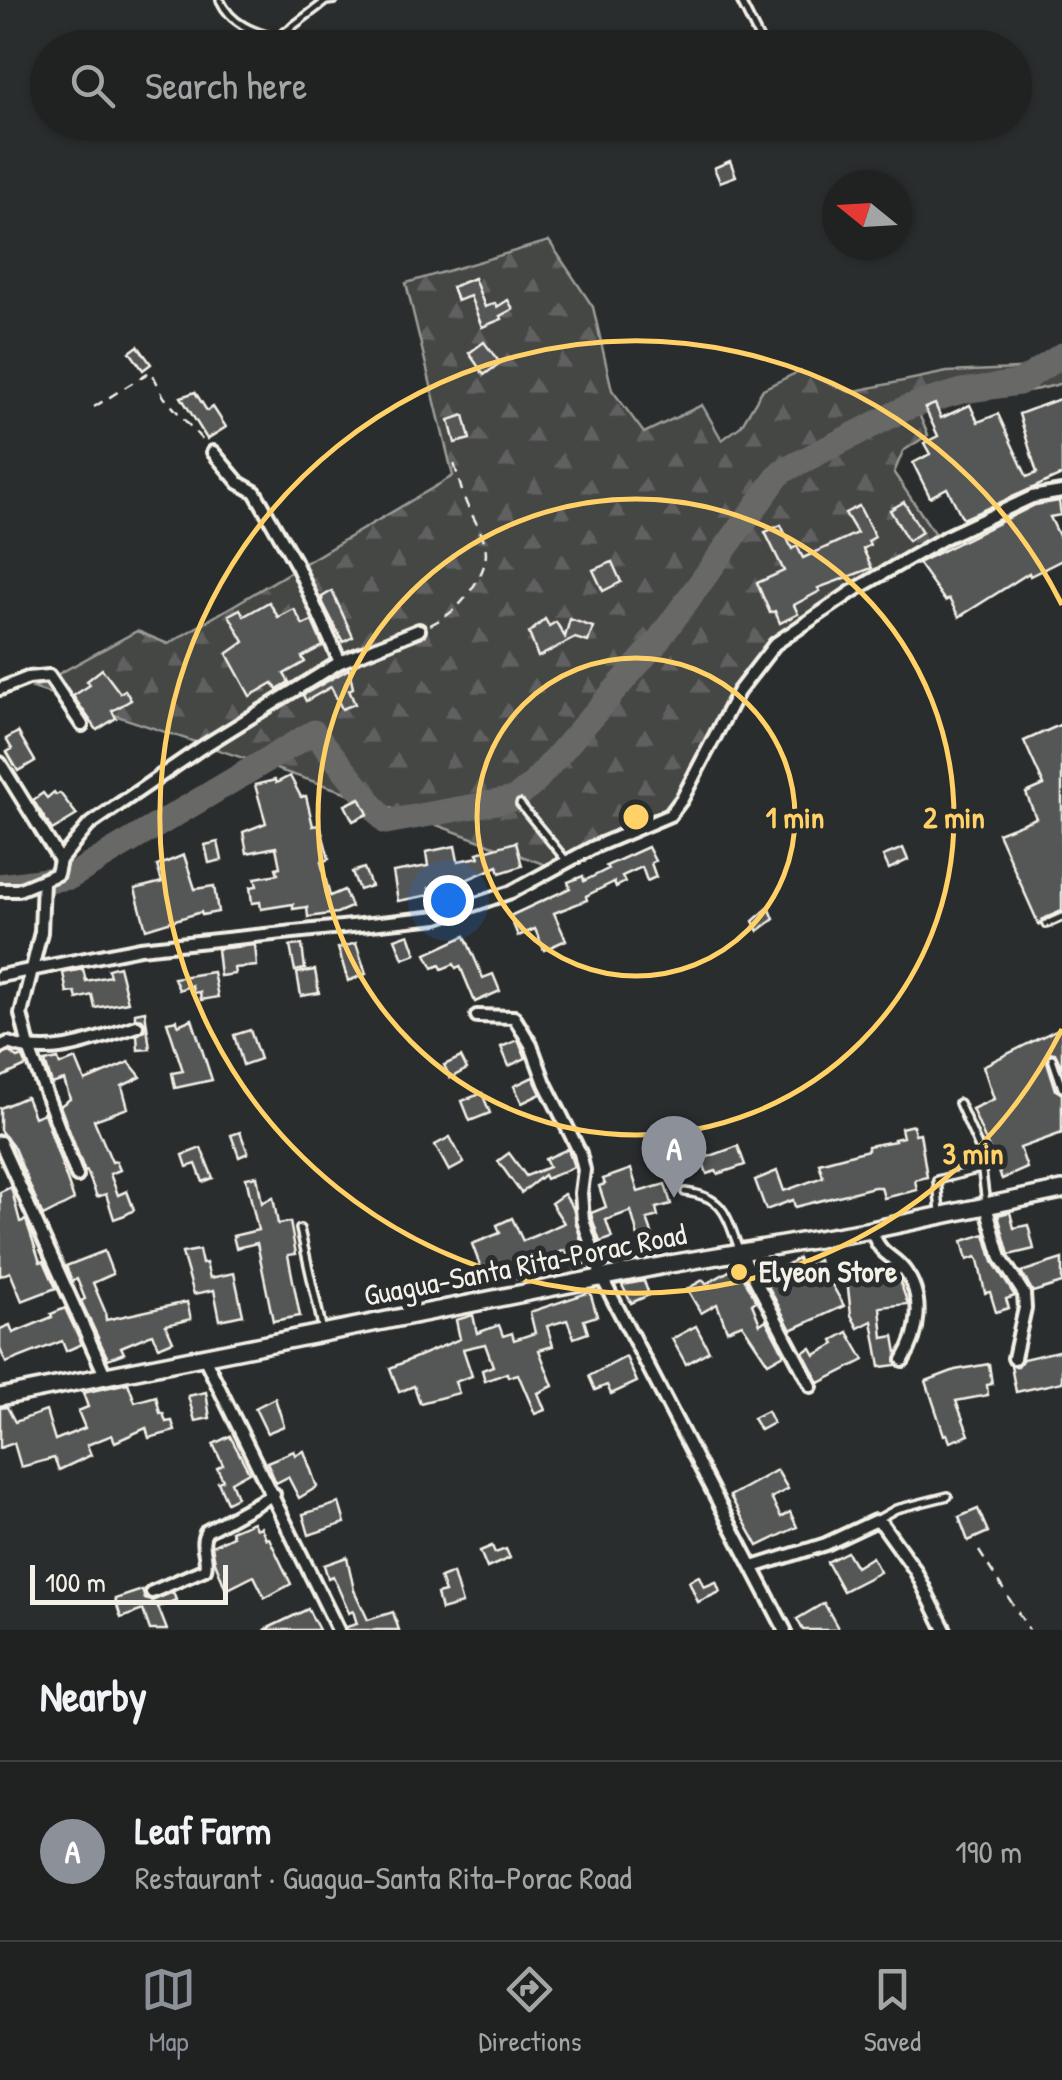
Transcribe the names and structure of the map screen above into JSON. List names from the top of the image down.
{
  "streets": {
    "main road": ["Guagua-Santa Rita-Porac Road"]
  },
  "places": ["Elyeon Store"],
  "scale_bar": "100 m",
  "north": "left",
  "page": {
    "search": "Search here",
    "pins": "A",
    "scale": "100 m",
    "heading": "Nearby",
    "list": [
      {
        "mark": "A",
        "name": "Leaf Farm",
        "note": "Restaurant · Guagua-Santa Rita-Porac Road",
        "value": "190 m"
      }
    ],
    "nav": ["Map", "Directions", "Saved"]
  },
  "rings": ["1 min", "2 min", "3 min"]
}
